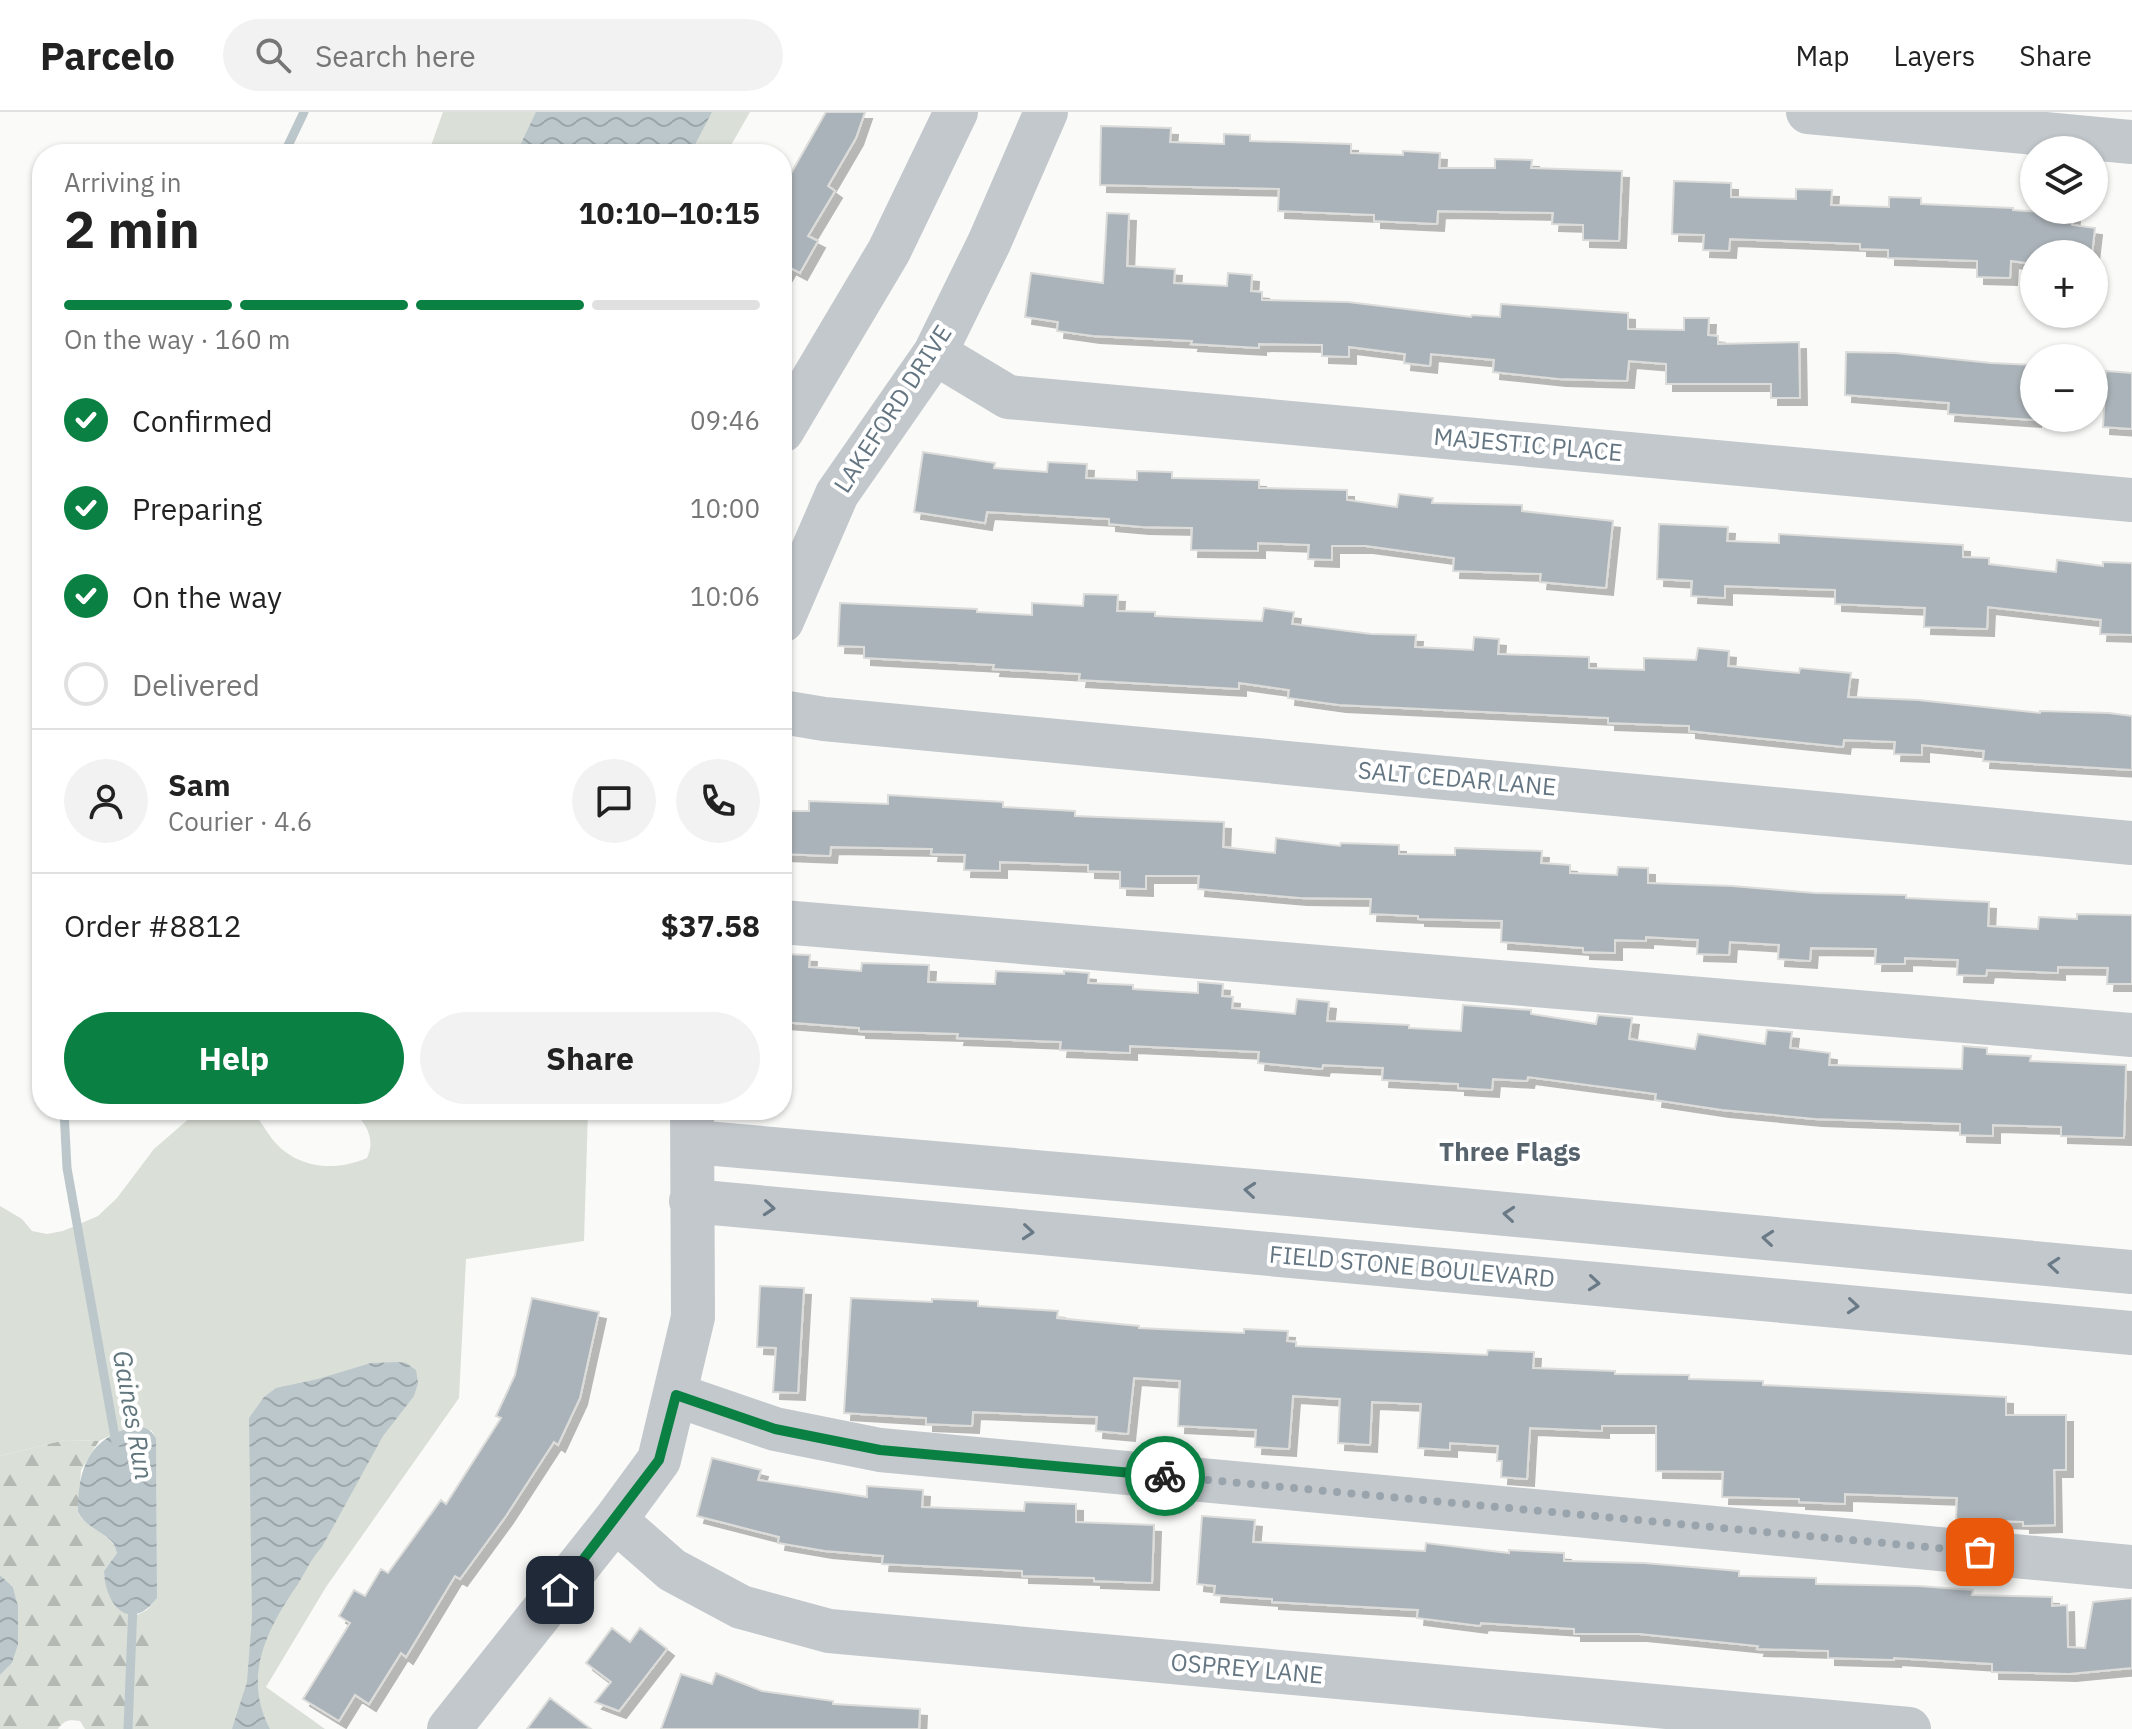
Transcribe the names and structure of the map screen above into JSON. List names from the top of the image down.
{
  "streets": {
    "street": [
      "LAKEFORD DRIVE",
      "MAJESTIC PLACE",
      "SALT CEDAR LANE",
      "FIELD STONE BOULEVARD",
      "OSPREY LANE"
    ]
  },
  "crossings": [
    ["LAKEFORD DRIVE", "MAJESTIC PLACE"]
  ],
  "districts": ["Three Flags"],
  "water": ["Gaines Run"],
  "page": {
    "header": "Parcelo",
    "search": "Search here",
    "nav": ["Map", "Layers", "Share"],
    "map_buttons": ["+", "−"],
    "heading": ["2 min", "Arriving in", "10:10–10:15"],
    "panel": [
      "Sam",
      "Courier · 4.6",
      "Order #8812",
      "$37.58"
    ],
    "bar": "On the way · 160 m",
    "list": [
      ["Confirmed", "09:46"],
      ["Preparing", "10:00"],
      ["On the way", "10:06"],
      "Delivered"
    ],
    "buttons": ["Help", "Share"]
  }
}
